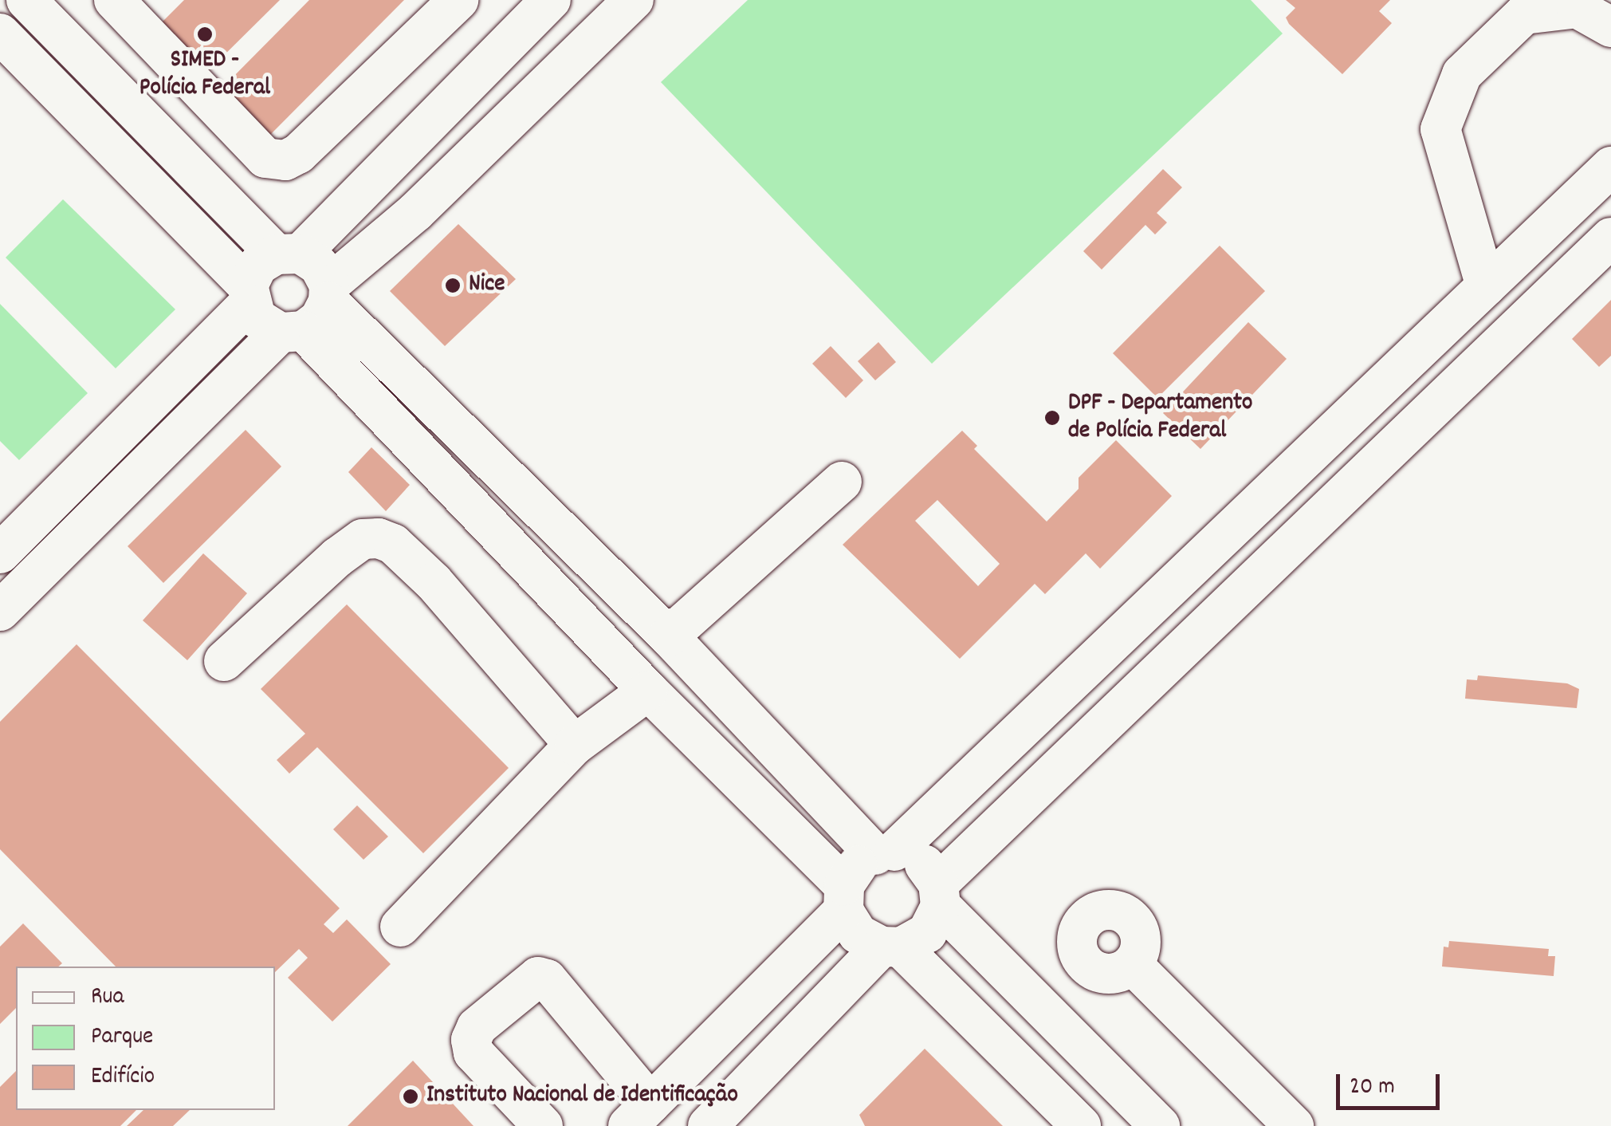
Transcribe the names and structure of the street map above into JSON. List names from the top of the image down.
{
  "places": [
    "SIMED - Polícia Federal",
    "Nice",
    "DPF - Departamento de Polícia Federal",
    "Instituto Nacional de Identificação"
  ],
  "legend": ["Rua", "Parque", "Edifício"],
  "scale_bar": "20 m"
}
